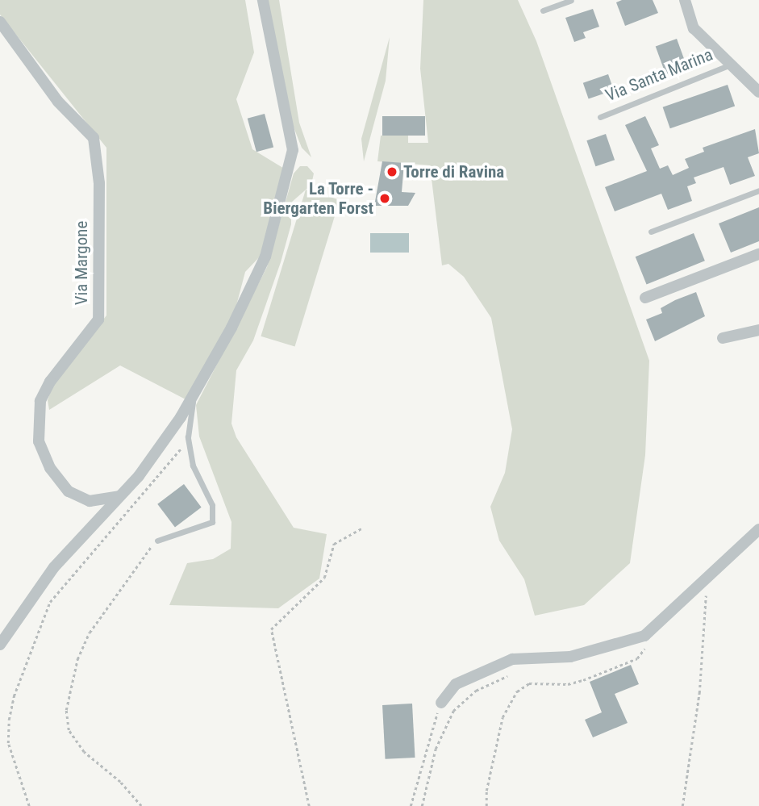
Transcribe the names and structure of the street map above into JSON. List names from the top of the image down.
{
  "streets": {
    "street": ["Via Santa Marina", "Via Margone"]
  },
  "places": ["Torre di Ravina", "La Torre - Biergarten Forst"]
}
